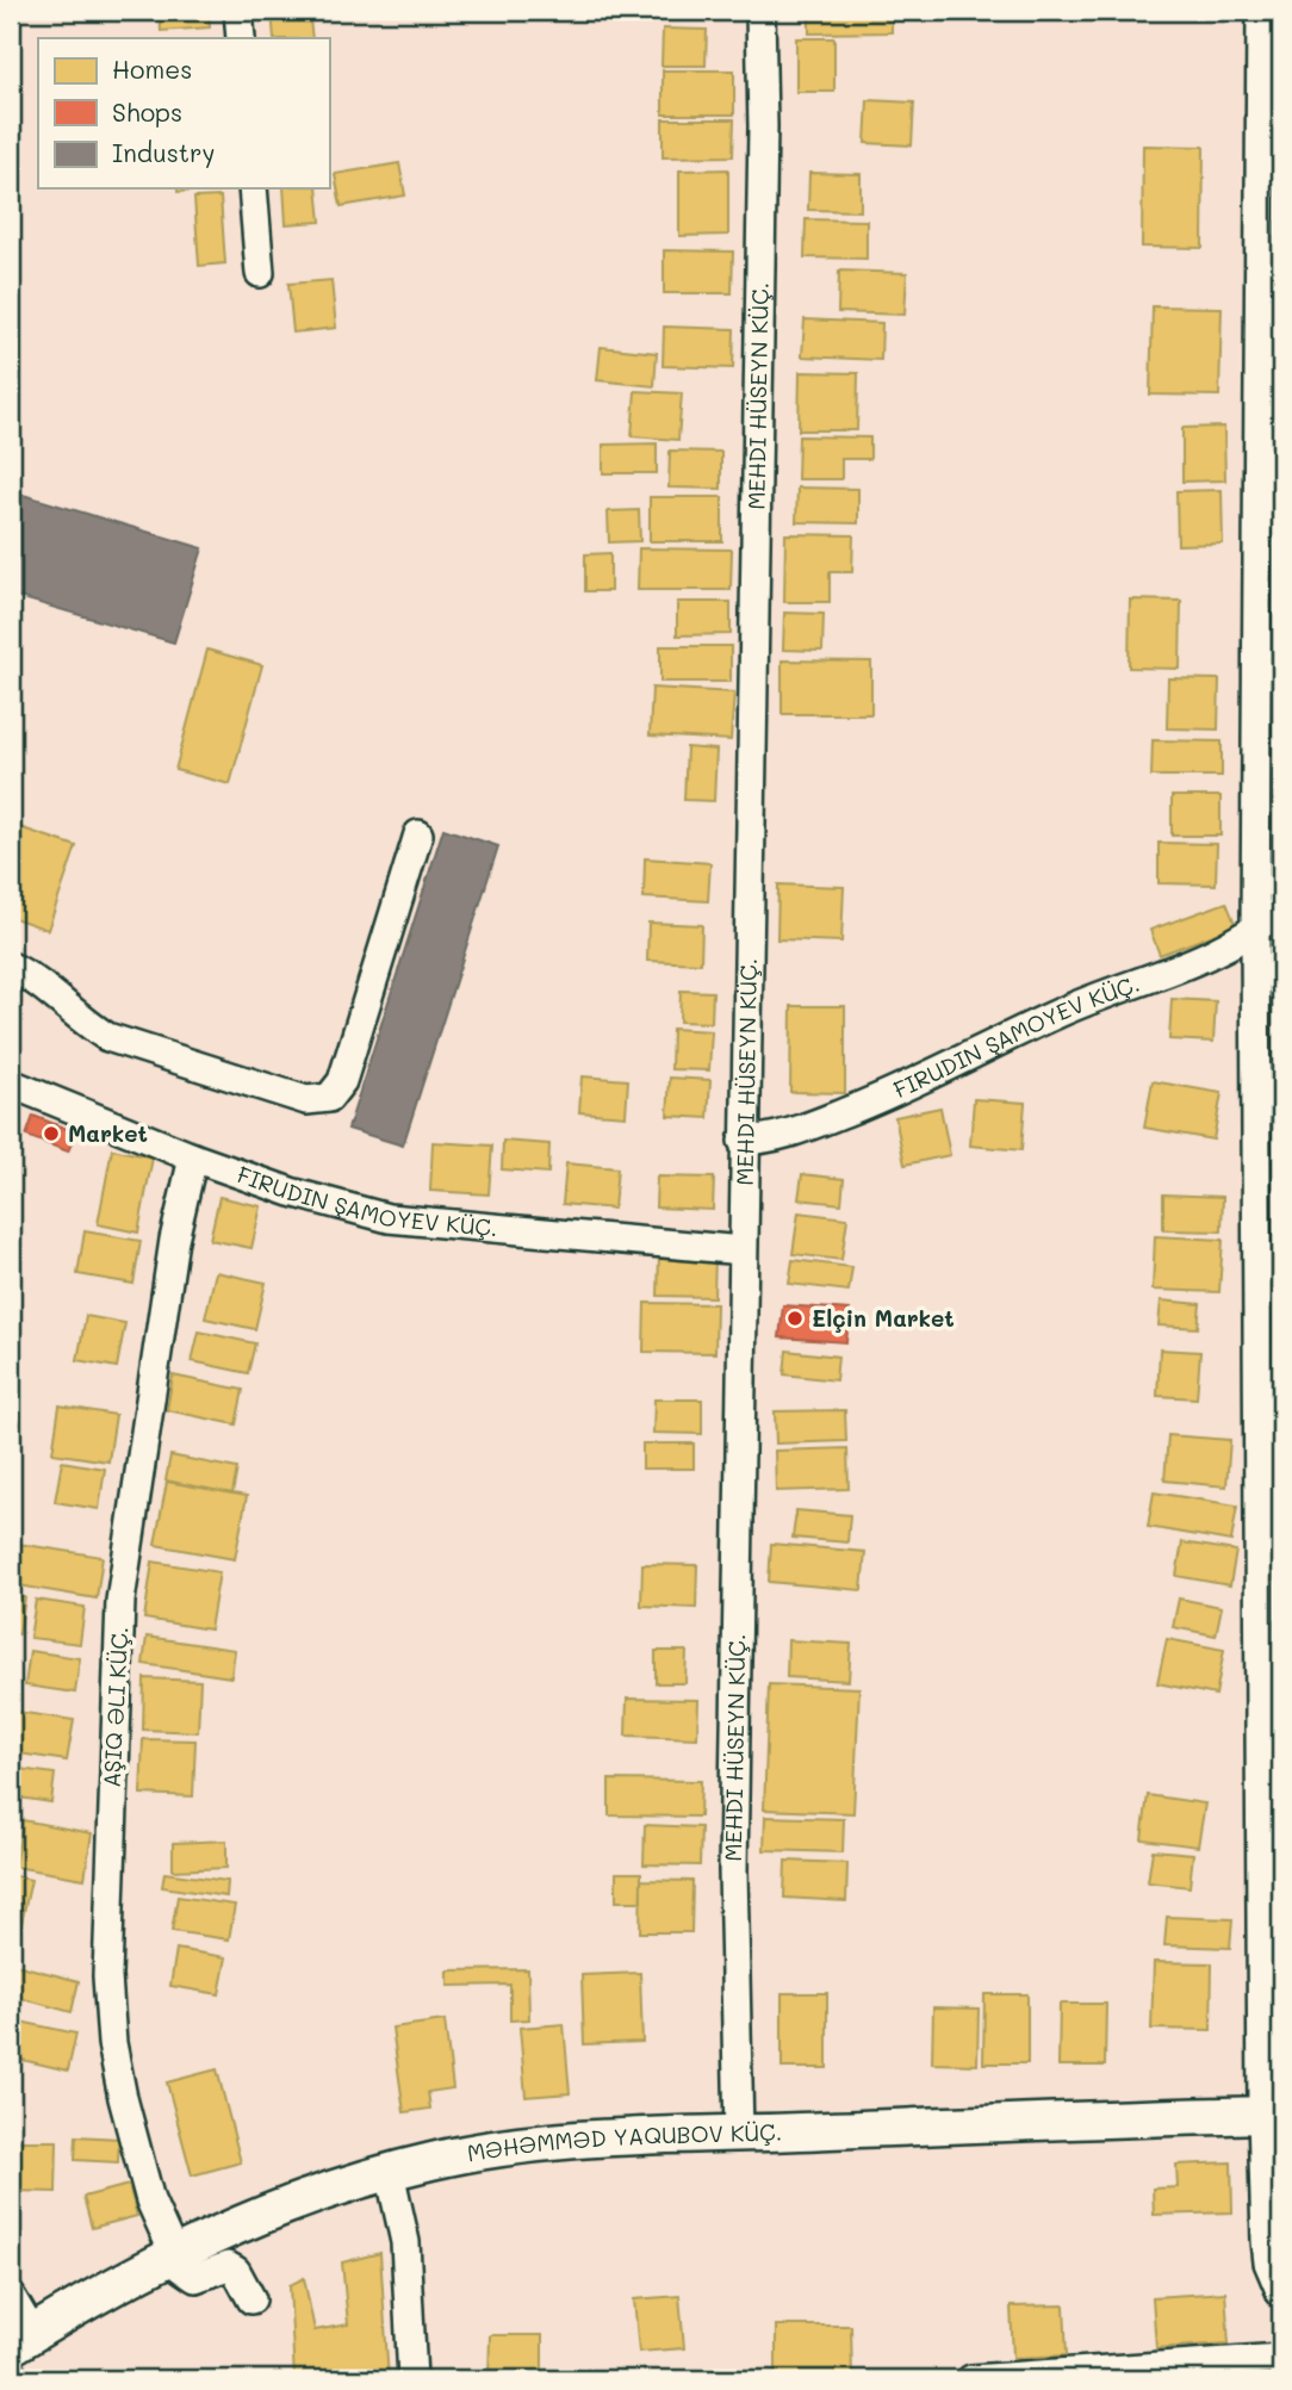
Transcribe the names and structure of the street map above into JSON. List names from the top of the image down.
{
  "streets": {
    "main road": ["MƏHƏMMƏD YAQUBOV KÜÇ."],
    "street": ["MEHDI HÜSEYN KÜÇ.", "FIRUDIN ŞAMOYEV KÜÇ."]
  },
  "crossings": [
    ["MEHDI HÜSEYN KÜÇ.", "FIRUDIN ŞAMOYEV KÜÇ."],
    ["MEHDI HÜSEYN KÜÇ.", "MƏHƏMMƏD YAQUBOV KÜÇ."]
  ],
  "places": ["Market", "Elçin Market"],
  "legend": ["Homes", "Shops", "Industry"]
}
